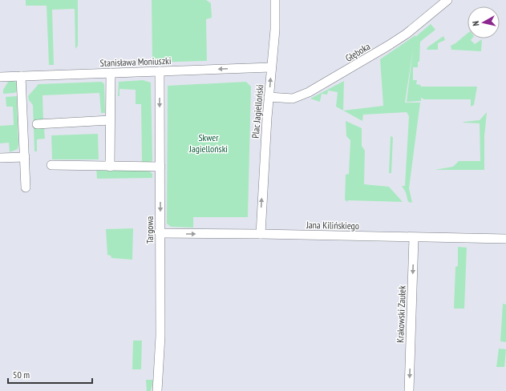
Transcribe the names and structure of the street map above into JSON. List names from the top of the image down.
{
  "streets": {
    "street": [
      "Głęboka",
      "Stanisława Moniuszki",
      "Plac Jagielloński",
      "Jana Kilińskiego",
      "Targowa",
      "Krakowski Zaułek"
    ]
  },
  "crossings": [
    ["Głęboka", "Plac Jagielloński"],
    ["Stanisława Moniuszki", "Plac Jagielloński"],
    ["Stanisława Moniuszki", "Targowa"],
    ["Plac Jagielloński", "Jana Kilińskiego"],
    ["Jana Kilińskiego", "Targowa"],
    ["Jana Kilińskiego", "Krakowski Zaułek"]
  ],
  "one_way": ["Stanisława Moniuszki", "Plac Jagielloński", "Krakowski Zaułek"],
  "parks": ["Skwer Jagielloński"],
  "scale_bar": "50 m",
  "north": "left"
}
